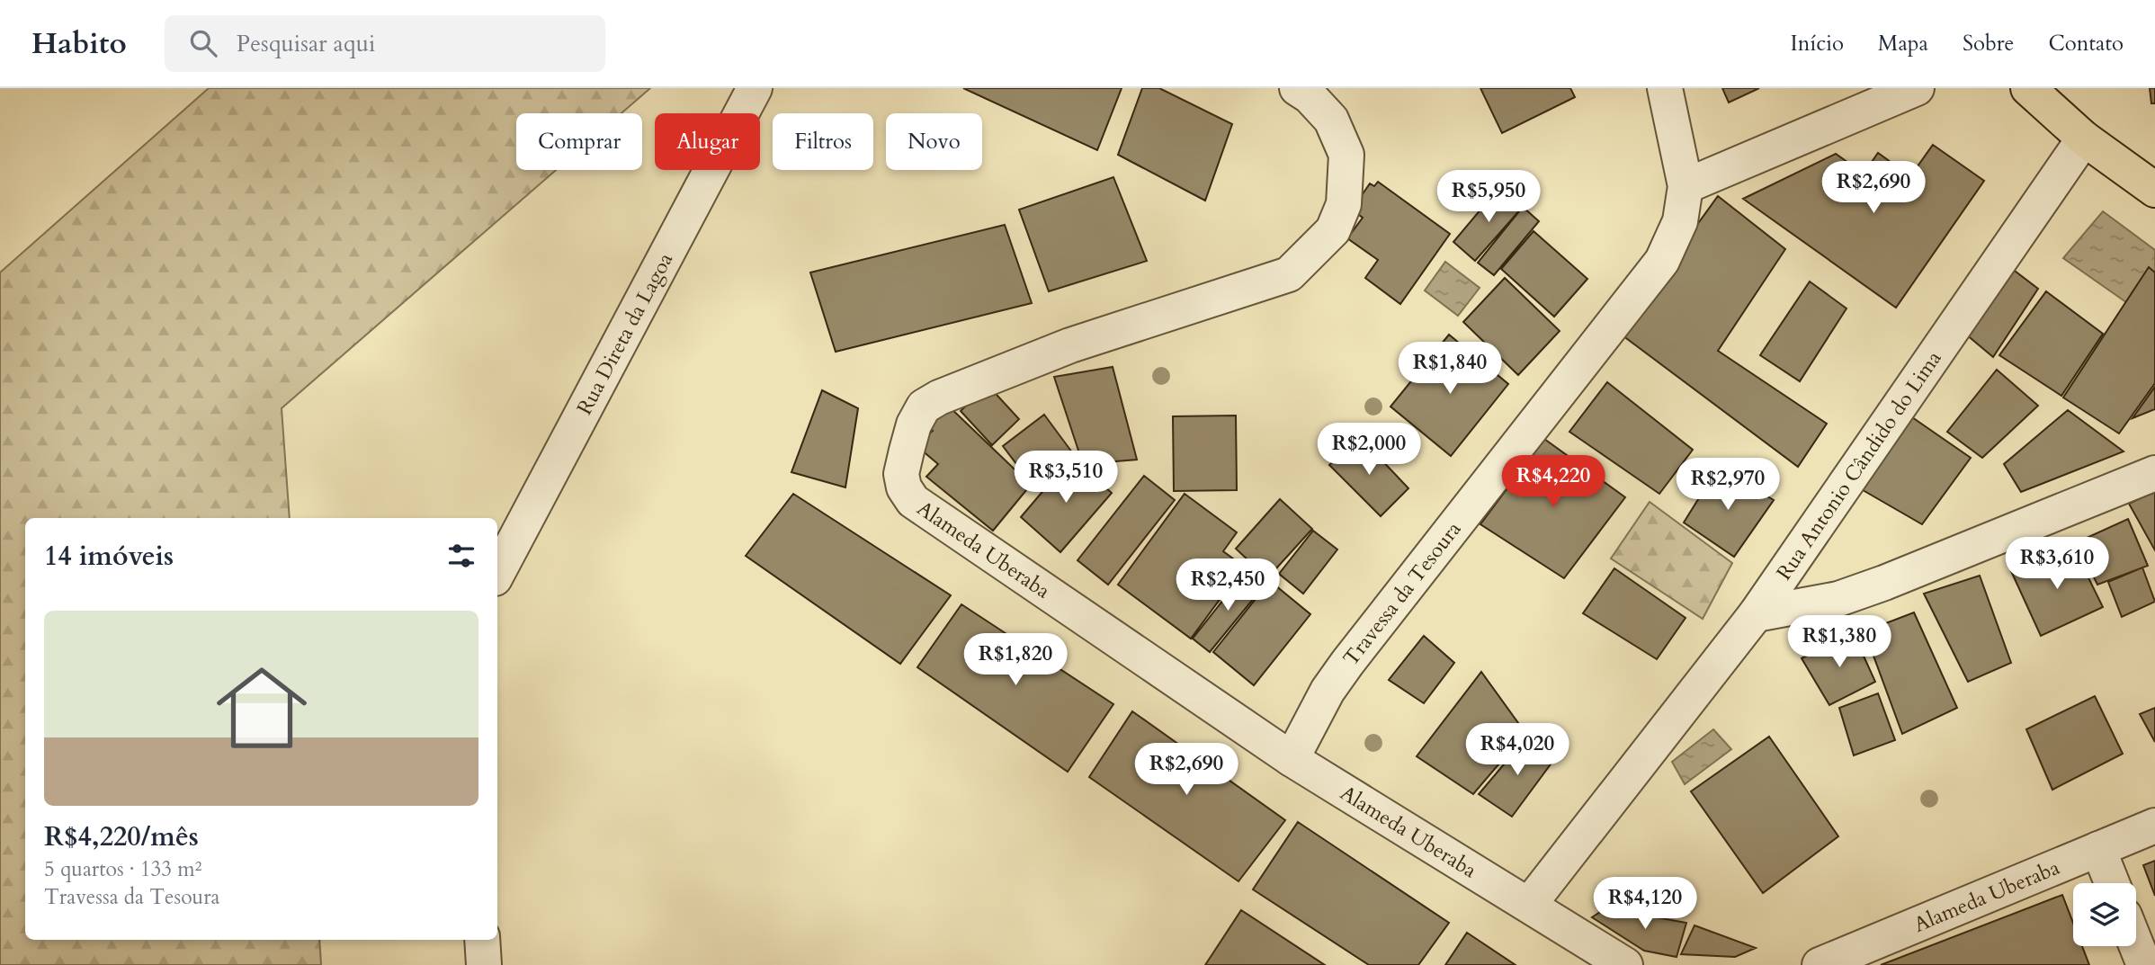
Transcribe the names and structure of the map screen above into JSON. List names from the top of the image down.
{
  "streets": {
    "street": [
      "Rua Direta da Lagoa",
      "Rua Antonio Cândido do Lima",
      "Alameda Uberaba",
      "Travessa da Tesoura"
    ]
  },
  "crossings": [
    ["Rua Antonio Cândido do Lima", "Alameda Uberaba"],
    ["Alameda Uberaba", "Travessa da Tesoura"]
  ],
  "page": {
    "header": "Habito",
    "search": "Pesquisar aqui",
    "nav": [
      "Início",
      "Mapa",
      "Sobre",
      "Contato"
    ],
    "chip": [
      "Comprar",
      "Alugar",
      "Filtros",
      "Novo"
    ],
    "price": [
      "R$2,690",
      "R$5,950",
      "R$1,840",
      "R$2,000",
      "R$3,510",
      "R$4,220",
      "R$2,970",
      "R$3,610",
      "R$2,450",
      "R$1,380",
      "R$1,820",
      "R$4,020",
      "R$2,690",
      "R$4,120"
    ],
    "heading": "14 imóveis",
    "list": [
      {
        "name": "R$4,220/mês",
        "note": "5 quartos · 133 m² · Travessa da Tesoura"
      }
    ]
  }
}
